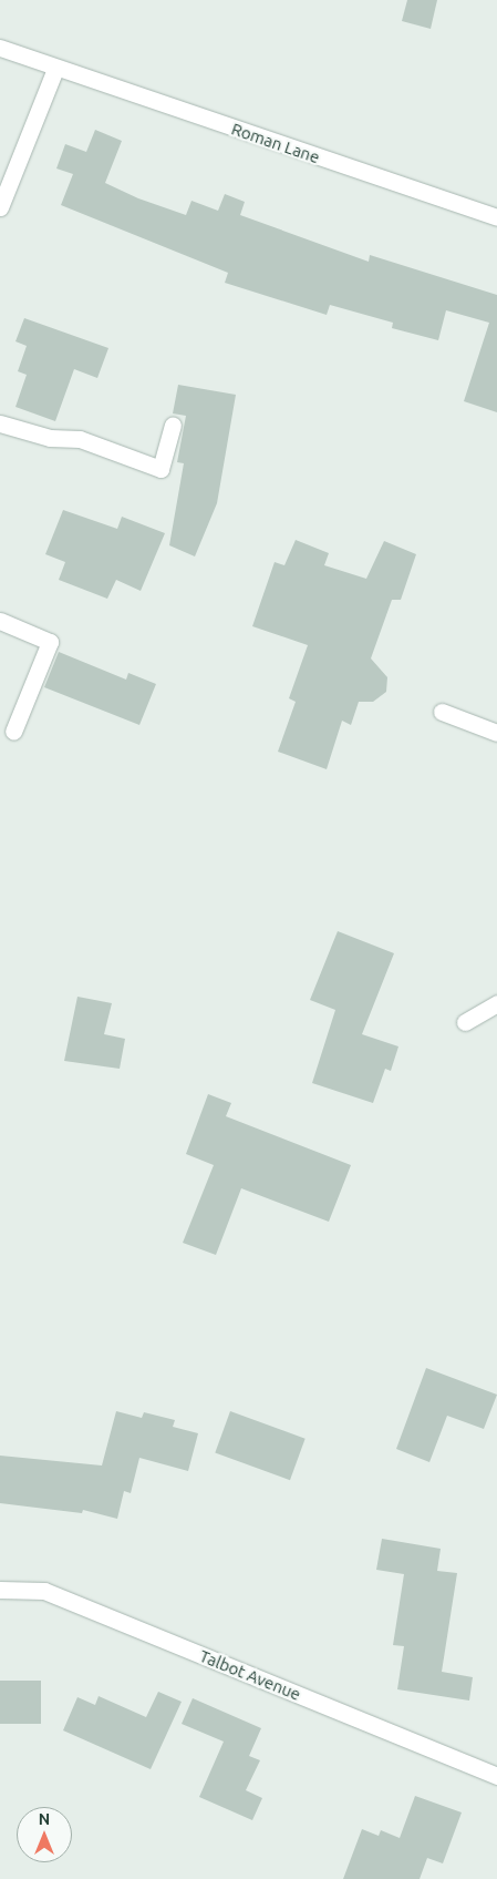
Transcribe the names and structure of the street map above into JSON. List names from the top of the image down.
{
  "streets": {
    "street": ["Roman Lane", "Talbot Avenue"]
  },
  "north": "top"
}
